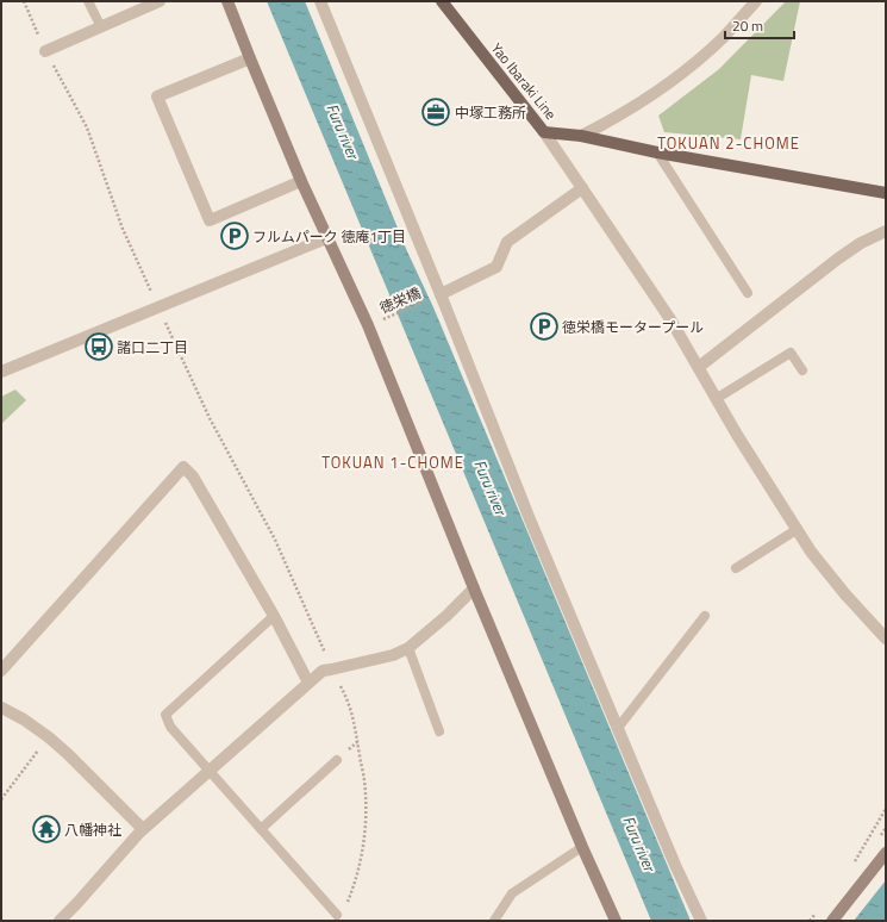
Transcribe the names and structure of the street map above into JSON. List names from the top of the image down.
{
  "streets": {
    "main road": ["Yao Ibaraki Line"],
    "path": ["徳栄橋"]
  },
  "districts": ["TOKUAN 2-CHOME", "TOKUAN 1-CHOME"],
  "water": ["Furu river"],
  "places": {
    "office": ["中塚工務所"],
    "parking": ["フルムパーク 徳庵1丁目", "徳栄橋モータープール"],
    "bus stop": ["諸口二丁目"],
    "temple": ["八幡神社"]
  },
  "scale_bar": "20 m"
}
